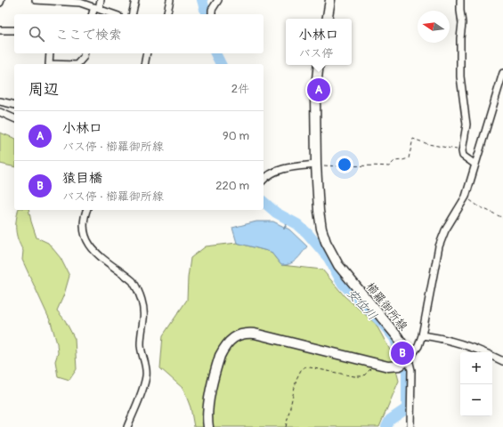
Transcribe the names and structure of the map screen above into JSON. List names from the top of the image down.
{
  "streets": {
    "main road": ["櫛羅御所線"]
  },
  "water": ["安位川"],
  "north": "left",
  "page": {
    "search": "ここで検索",
    "popup": ["小林口", "バス停"],
    "heading": ["周辺", "2件"],
    "pins": ["A", "B"],
    "list": [
      {
        "mark": "A",
        "name": "小林口",
        "note": "バス停 · 櫛羅御所線",
        "value": "90 m"
      },
      {
        "mark": "B",
        "name": "猿目橋",
        "note": "バス停 · 櫛羅御所線",
        "value": "220 m"
      }
    ],
    "map_buttons": ["+", "−"]
  }
}
